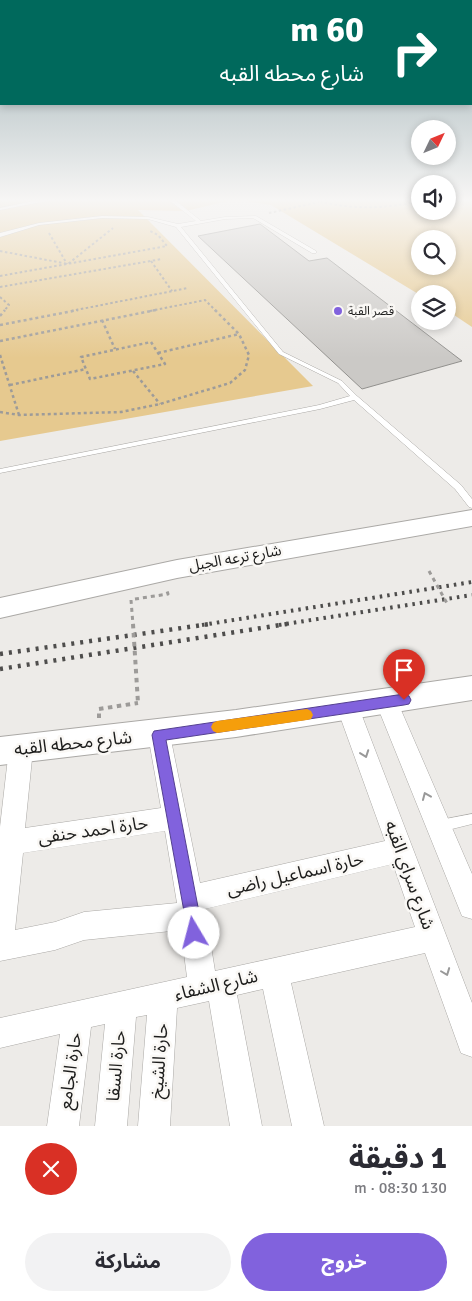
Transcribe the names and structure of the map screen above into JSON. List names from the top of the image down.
{
  "streets": {
    "main road": ["شارع ترعه الجبل", "شارع محطه القبه"],
    "street": [
      "حارة احمد حنفى",
      "حارة اسماعيل راضى",
      "شارع سراي القبه",
      "شارع الشفاء",
      "حارة الشيخ",
      "حارة السقا",
      "حارة الجامع"
    ]
  },
  "crossings": [
    ["شارع محطه القبه", "شارع سراي القبه"],
    ["حارة اسماعيل راضى", "شارع سراي القبه"],
    ["شارع سراي القبه", "شارع الشفاء"],
    ["شارع الشفاء", "حارة الشيخ"],
    ["شارع الشفاء", "حارة السقا"],
    ["شارع الشفاء", "حارة الجامع"]
  ],
  "places": ["قصر القبة"],
  "north": "top right",
  "page": {
    "turn": ["60 m", "شارع محطه القبه"],
    "heading": ["1 دقيقة", "130 m · 08:30"],
    "buttons": ["خروج", "مشاركة"]
  }
}
